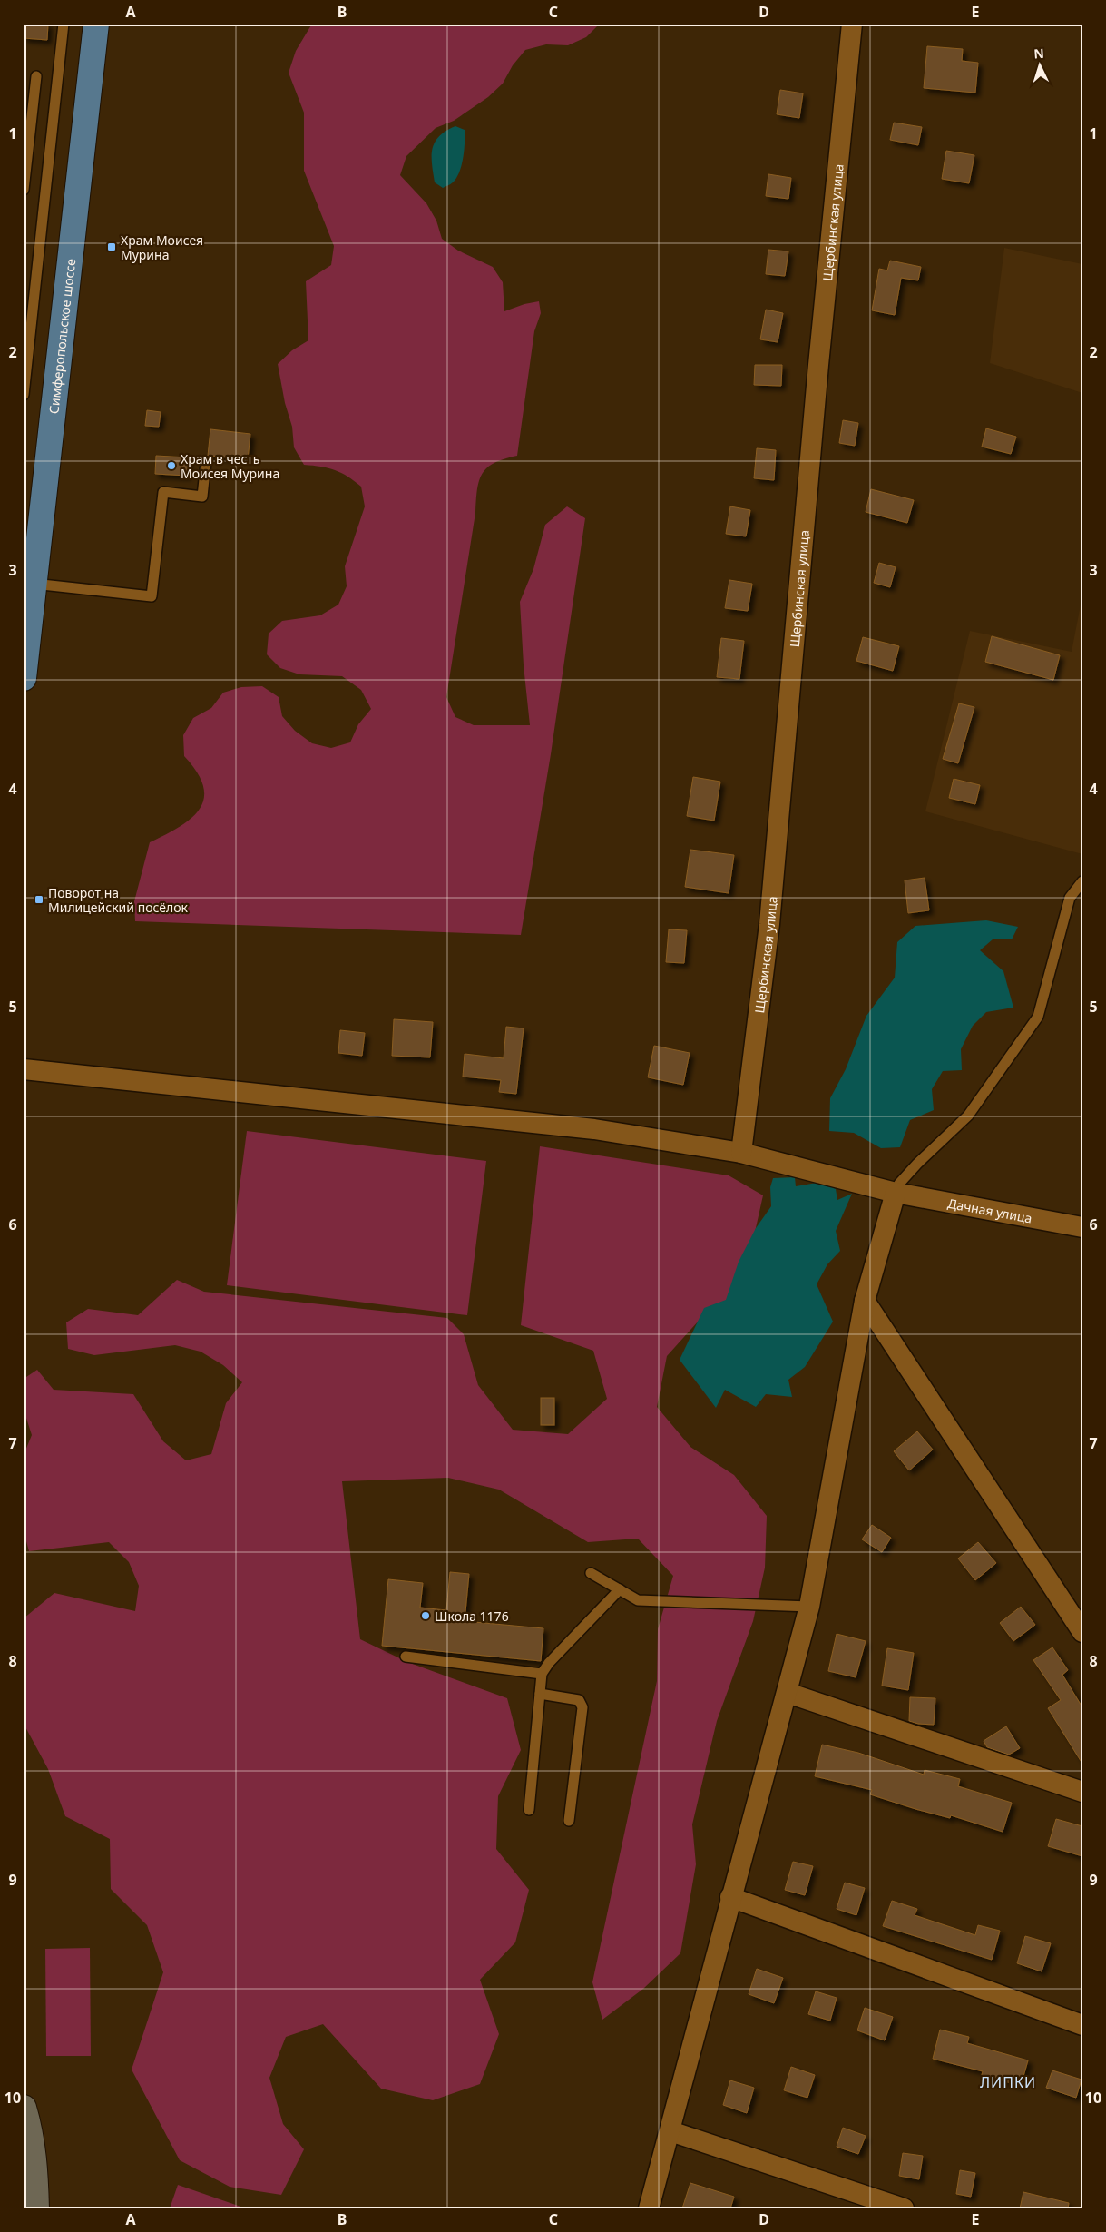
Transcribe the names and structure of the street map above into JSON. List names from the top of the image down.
{
  "streets": {
    "main road": ["Симферопольское шоссе"],
    "street": ["Щербинская улица", "Дачная улица"]
  },
  "crossings": [
    ["Щербинская улица", "Дачная улица"]
  ],
  "districts": ["ЛИПКИ"],
  "places": {
    "transit": ["Храм Моисея Мурина", "Поворот на Милицейский посёлок"],
    "other": ["Храм в честь Моисея Мурина", "Школа 1176"]
  },
  "north": "top",
  "grid": {
    "columns": [
      "A",
      "B",
      "C",
      "D",
      "E"
    ],
    "rows": [
      "1",
      "2",
      "3",
      "4",
      "5",
      "6",
      "7",
      "8",
      "9",
      "10"
    ]
  }
}
